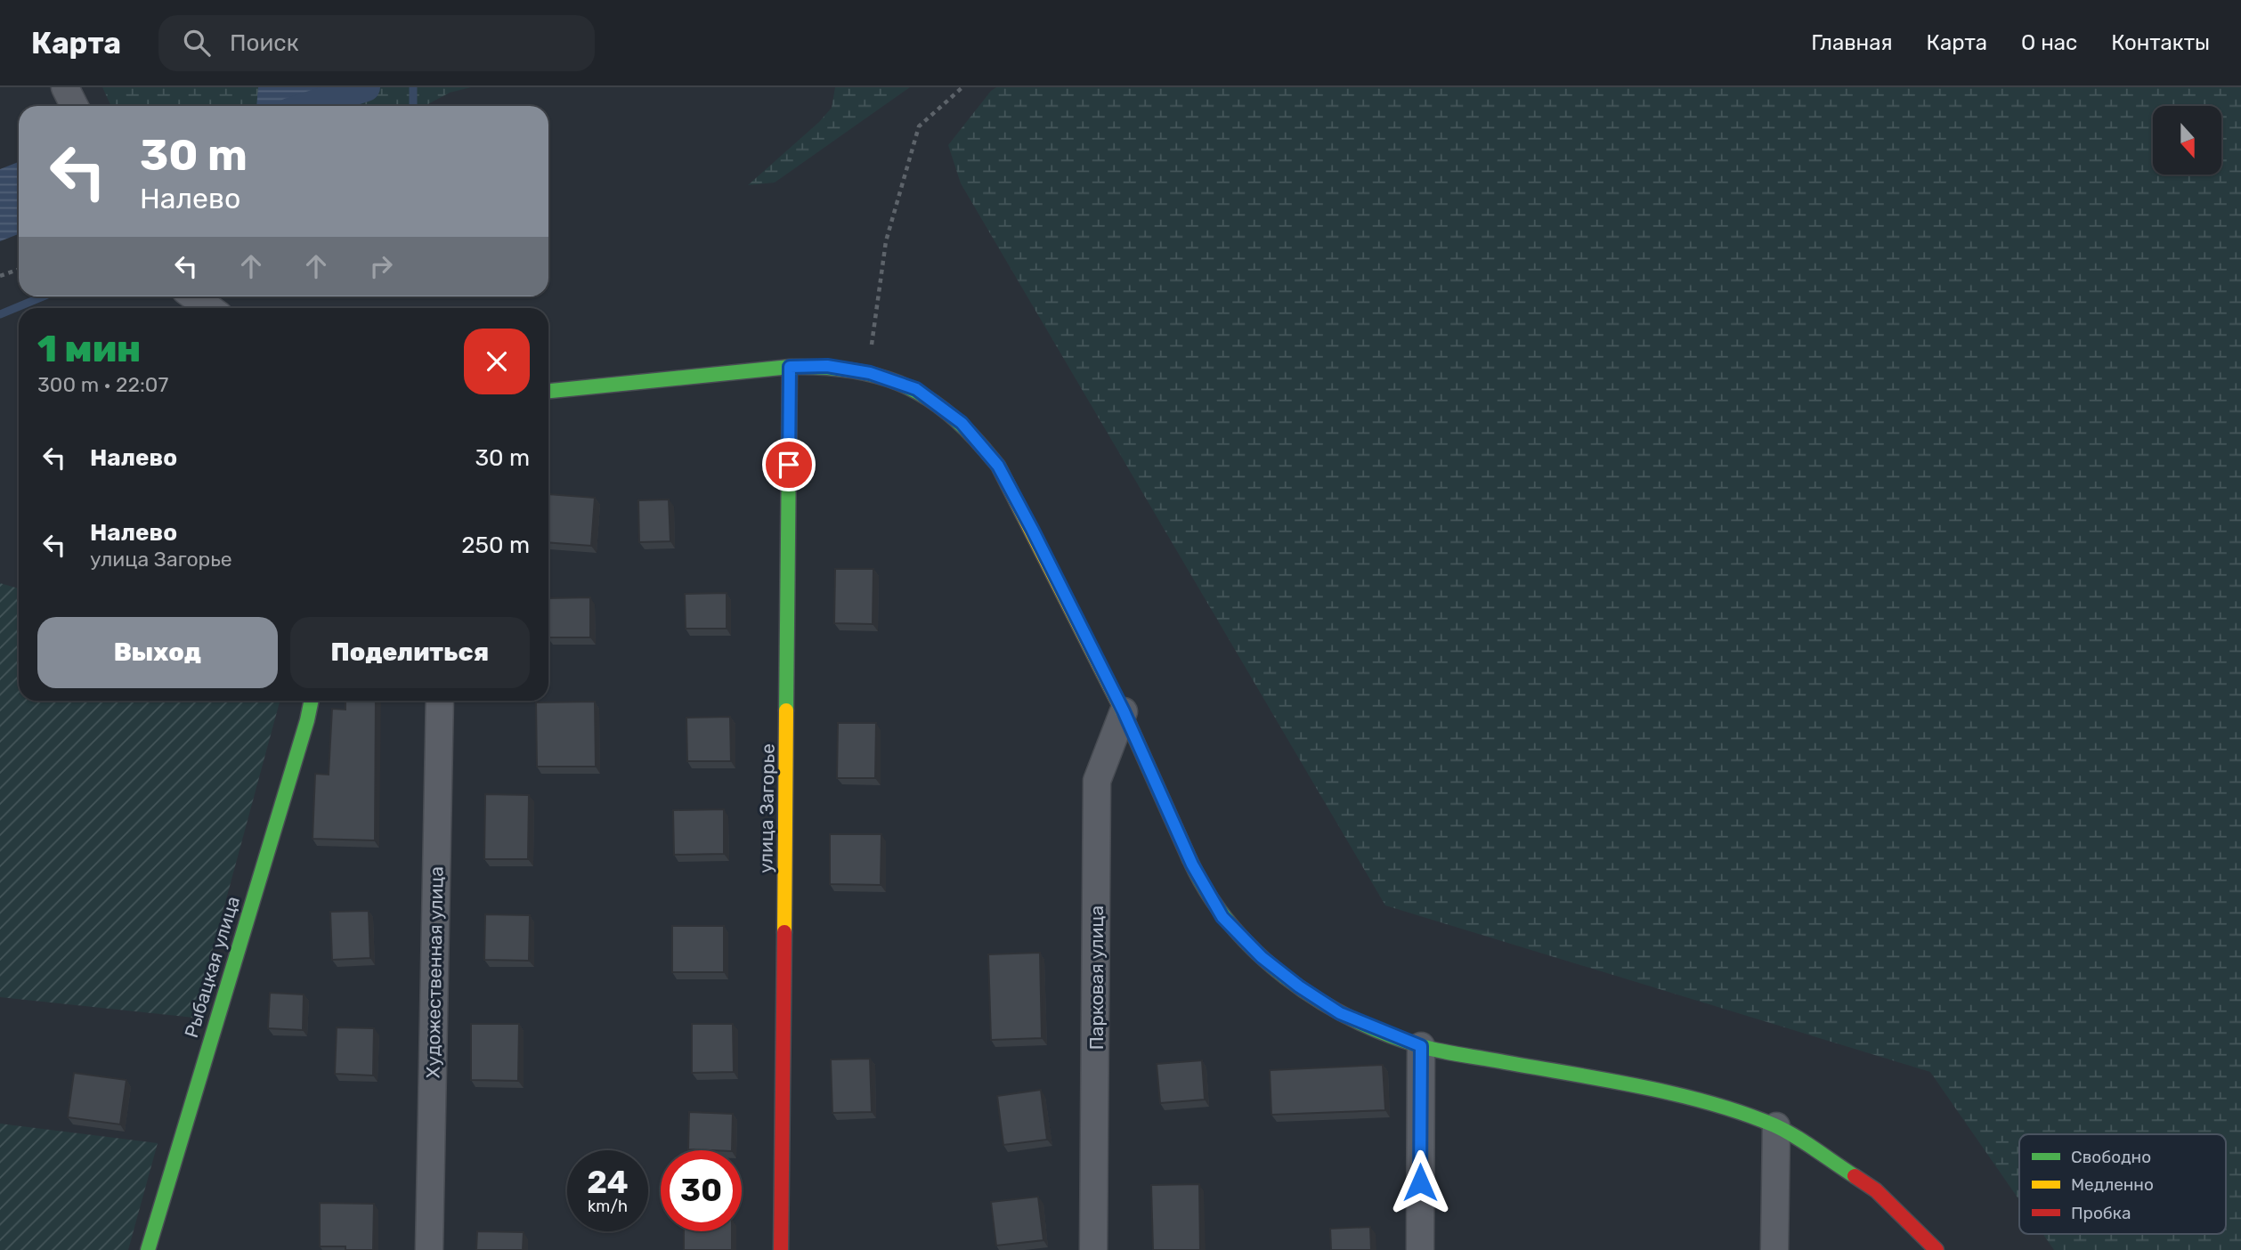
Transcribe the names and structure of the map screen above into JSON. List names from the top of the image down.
{
  "streets": {
    "street": [
      "улица Загорье",
      "Рыбацкая улица",
      "Художественная улица",
      "Парковая улица"
    ]
  },
  "legend": ["Свободно", "Медленно", "Пробка"],
  "north": "bottom",
  "page": {
    "header": "Карта",
    "search": "Поиск",
    "nav": [
      "Главная",
      "Карта",
      "О нас",
      "Контакты"
    ],
    "turn": ["30 m", "Налево"],
    "heading": ["1 мин", "300 m · 22:07"],
    "list": [
      {
        "name": "Налево",
        "value": "30 m"
      },
      {
        "name": "Налево",
        "note": "улица Загорье",
        "value": "250 m"
      }
    ],
    "buttons": ["Выход", "Поделиться"],
    "speed": "24 km/h",
    "limit": "30"
  }
}
